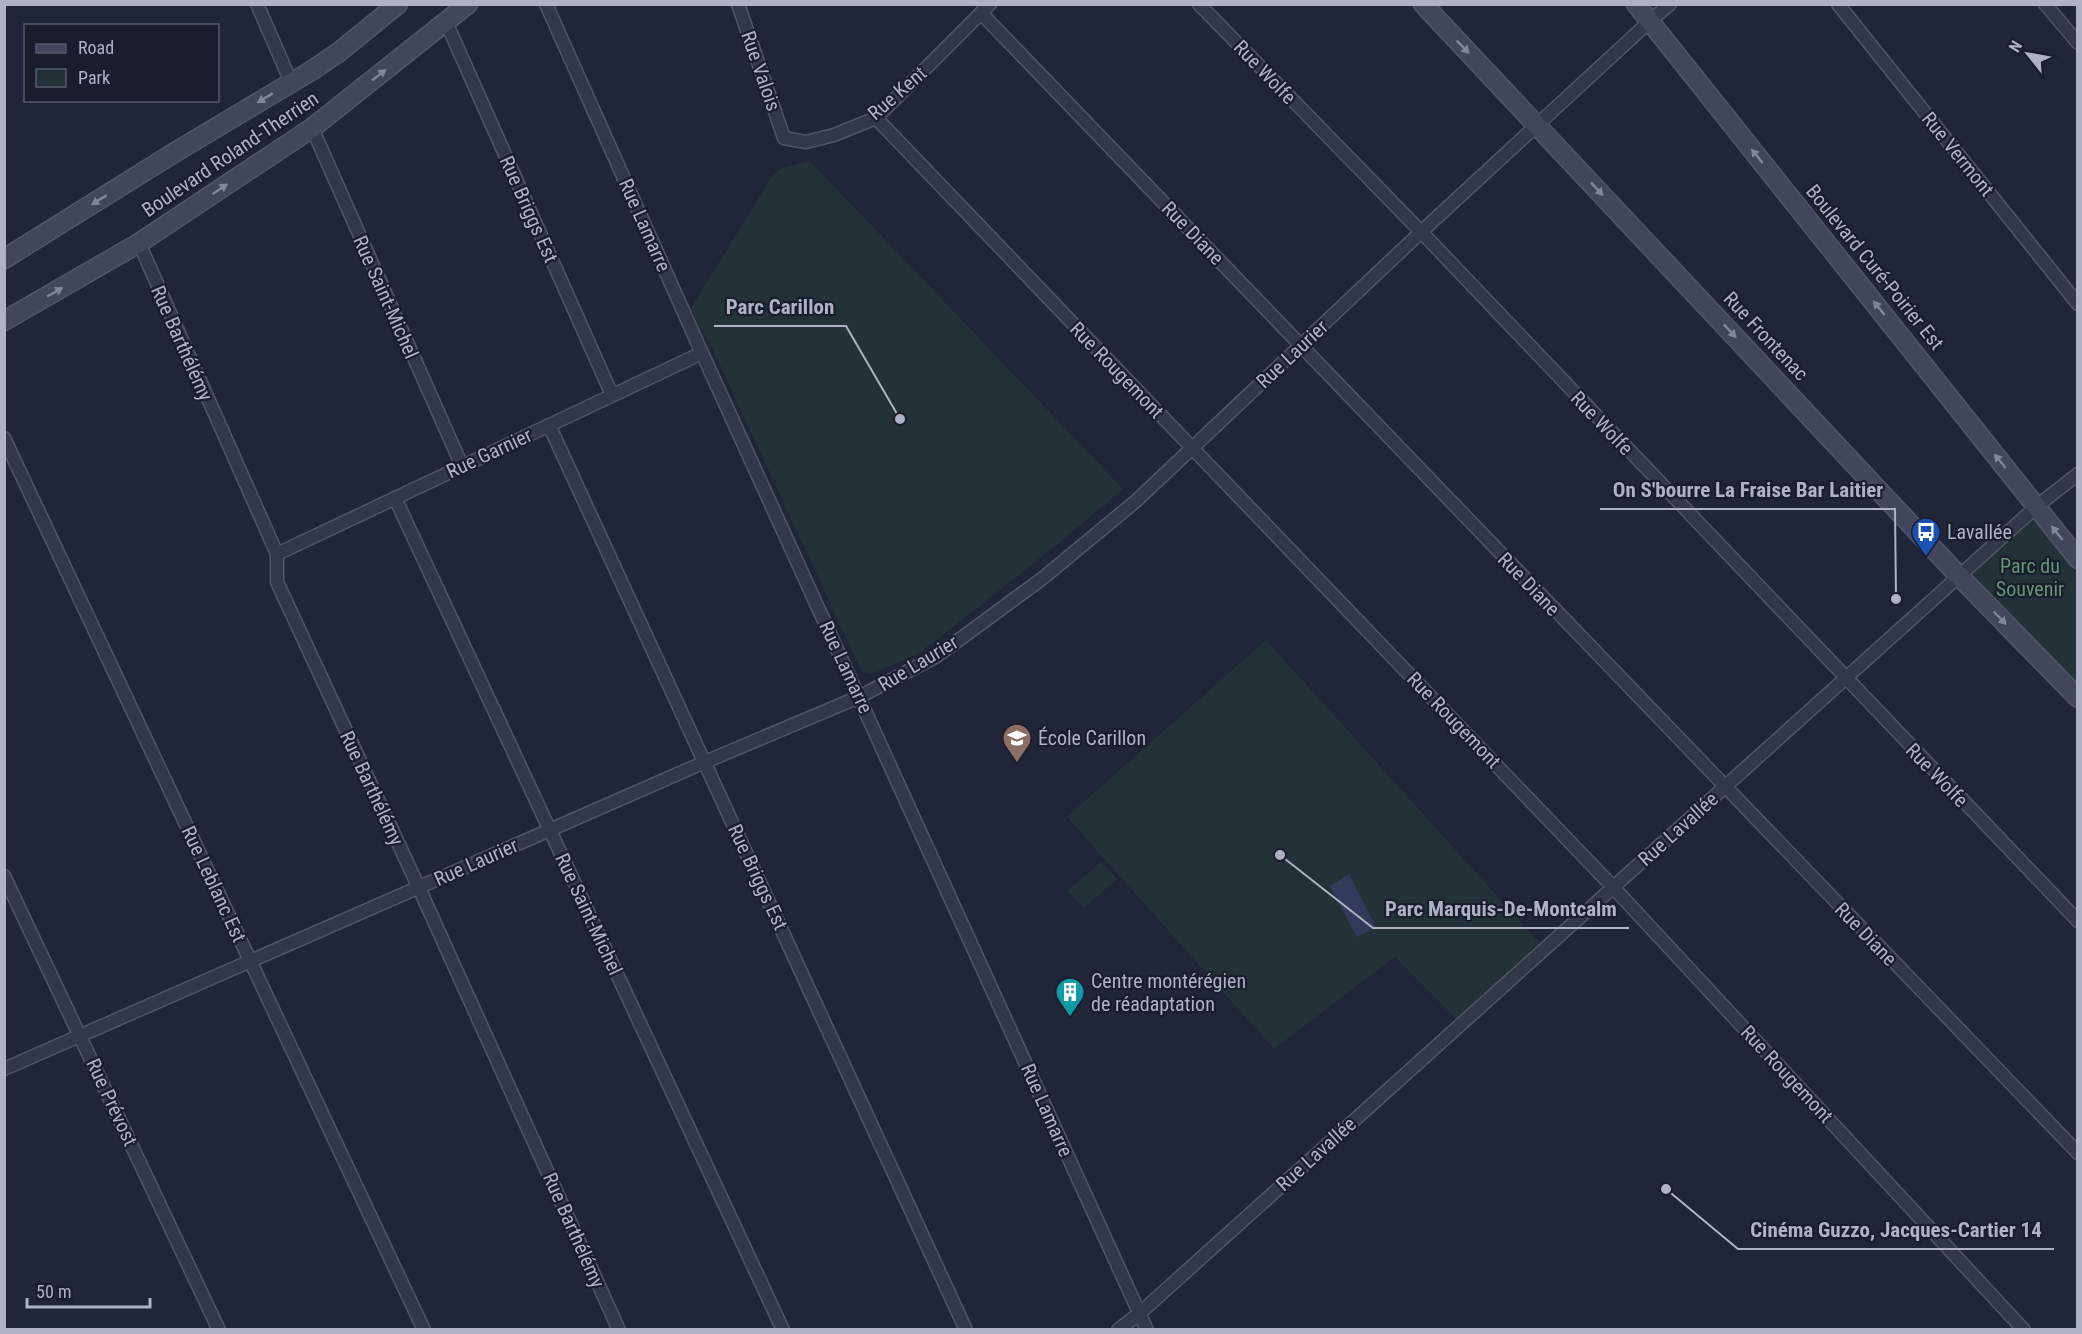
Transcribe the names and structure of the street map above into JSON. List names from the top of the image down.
{
  "streets": {
    "main road": ["Boulevard Roland-Therrien", "Boulevard Curé-Poirier Est", "Rue Frontenac"],
    "street": [
      "Rue Valois",
      "Rue Wolfe",
      "Rue Kent",
      "Rue Vermont",
      "Rue Briggs Est",
      "Rue Lamarre",
      "Rue Diane",
      "Rue Saint-Michel",
      "Rue Barthélémy",
      "Rue Laurier",
      "Rue Rougemont",
      "Rue Garnier",
      "Rue Lavallée",
      "Rue Leblanc Est",
      "Rue Prévost"
    ]
  },
  "crossings": [
    ["Rue Valois", "Rue Kent"],
    ["Rue Wolfe", "Rue Laurier"],
    ["Rue Wolfe", "Rue Lavallée"],
    ["Rue Kent", "Rue Diane"],
    ["Rue Kent", "Rue Rougemont"],
    ["Boulevard Roland-Therrien", "Rue Briggs Est"],
    ["Boulevard Roland-Therrien", "Rue Saint-Michel"],
    ["Boulevard Roland-Therrien", "Rue Barthélémy"],
    ["Rue Briggs Est", "Rue Laurier"],
    ["Rue Briggs Est", "Rue Garnier"],
    ["Rue Lamarre", "Rue Laurier"],
    ["Rue Lamarre", "Rue Garnier"],
    ["Rue Lamarre", "Rue Lavallée"],
    ["Rue Diane", "Rue Laurier"],
    ["Rue Diane", "Rue Lavallée"],
    ["Boulevard Curé-Poirier Est", "Rue Laurier"],
    ["Boulevard Curé-Poirier Est", "Rue Lavallée"],
    ["Rue Saint-Michel", "Rue Laurier"],
    ["Rue Saint-Michel", "Rue Garnier"],
    ["Rue Frontenac", "Rue Laurier"],
    ["Rue Frontenac", "Rue Lavallée"],
    ["Rue Barthélémy", "Rue Laurier"],
    ["Rue Barthélémy", "Rue Garnier"],
    ["Rue Laurier", "Rue Rougemont"],
    ["Rue Laurier", "Rue Leblanc Est"],
    ["Rue Laurier", "Rue Prévost"],
    ["Rue Rougemont", "Rue Lavallée"]
  ],
  "one_way": ["Boulevard Curé-Poirier Est", "Rue Frontenac"],
  "parks": ["Parc du Souvenir"],
  "places": {
    "other": [
      "Parc Carillon",
      "On S'bourre La Fraise Bar Laitier",
      "Parc Marquis-De-Montcalm",
      "Cinéma Guzzo, Jacques-Cartier 14"
    ],
    "bus stop": ["Lavallée"],
    "school or university": ["École Carillon"],
    "building": ["Centre montérégien de réadaptation"]
  },
  "legend": ["Road", "Park"],
  "scale_bar": "50 m",
  "north": "top left"
}
